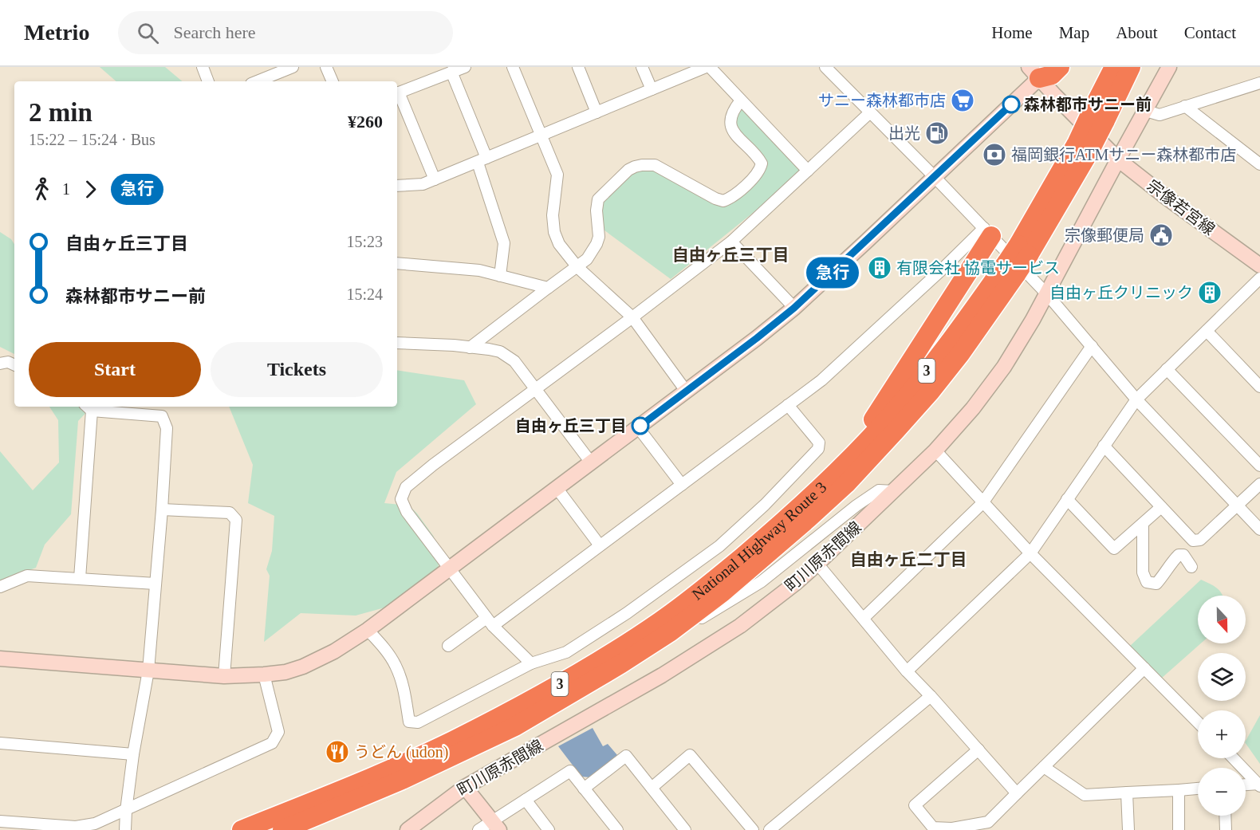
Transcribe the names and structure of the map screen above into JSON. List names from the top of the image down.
{
  "streets": {
    "highway": ["3", "National Highway Route 3"],
    "street": ["宗像若宮線", "町川原赤間線"]
  },
  "crossings": [
    ["宗像若宮線", "町川原赤間線"]
  ],
  "districts": ["自由ヶ丘三丁目", "自由ヶ丘二丁目"],
  "places": {
    "supermarket": ["サニー森林都市店"],
    "other": ["森林都市サニー前", "自由ヶ丘三丁目"],
    "fuel station": ["出光"],
    "bank": ["福岡銀行ATMサニー森林都市店"],
    "public building": ["宗像郵便局"],
    "building": ["有限会社 協電サービス", "自由ヶ丘クリニック"],
    "restaurant": ["うどん (udon)"]
  },
  "lines": ["bus line 急行"],
  "north": "bottom",
  "page": {
    "header": "Metrio",
    "search": "Search here",
    "nav": [
      "Home",
      "Map",
      "About",
      "Contact"
    ],
    "on_map": "急行",
    "heading": ["2 min", "15:22 – 15:24 · Bus", "¥260"],
    "legs": ["1", "急行"],
    "list": [
      {
        "name": "自由ヶ丘三丁目",
        "value": "15:23"
      },
      {
        "name": "森林都市サニー前",
        "value": "15:24"
      }
    ],
    "buttons": ["Start", "Tickets"],
    "map_buttons": ["+", "−"]
  }
}
